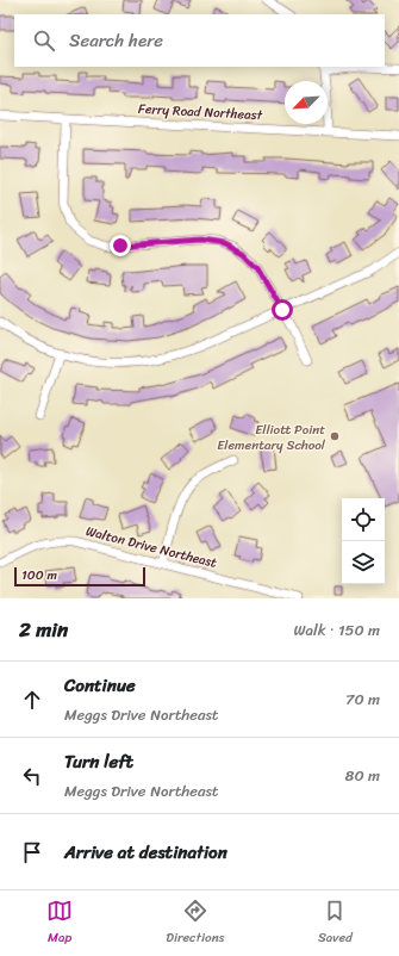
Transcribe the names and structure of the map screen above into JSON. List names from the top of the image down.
{
  "streets": {
    "street": ["Ferry Road Northeast", "Walton Drive Northeast"]
  },
  "places": ["Elliott Point Elementary School"],
  "scale_bar": "100 m",
  "north": "bottom left",
  "page": {
    "search": "Search here",
    "scale": "100 m",
    "heading": ["2 min", "Walk · 150 m"],
    "list": [
      ["Continue", "Meggs Drive Northeast", "70 m"],
      ["Turn left", "Meggs Drive Northeast", "80 m"],
      "Arrive at destination"
    ],
    "nav": ["Map", "Directions", "Saved"]
  }
}
